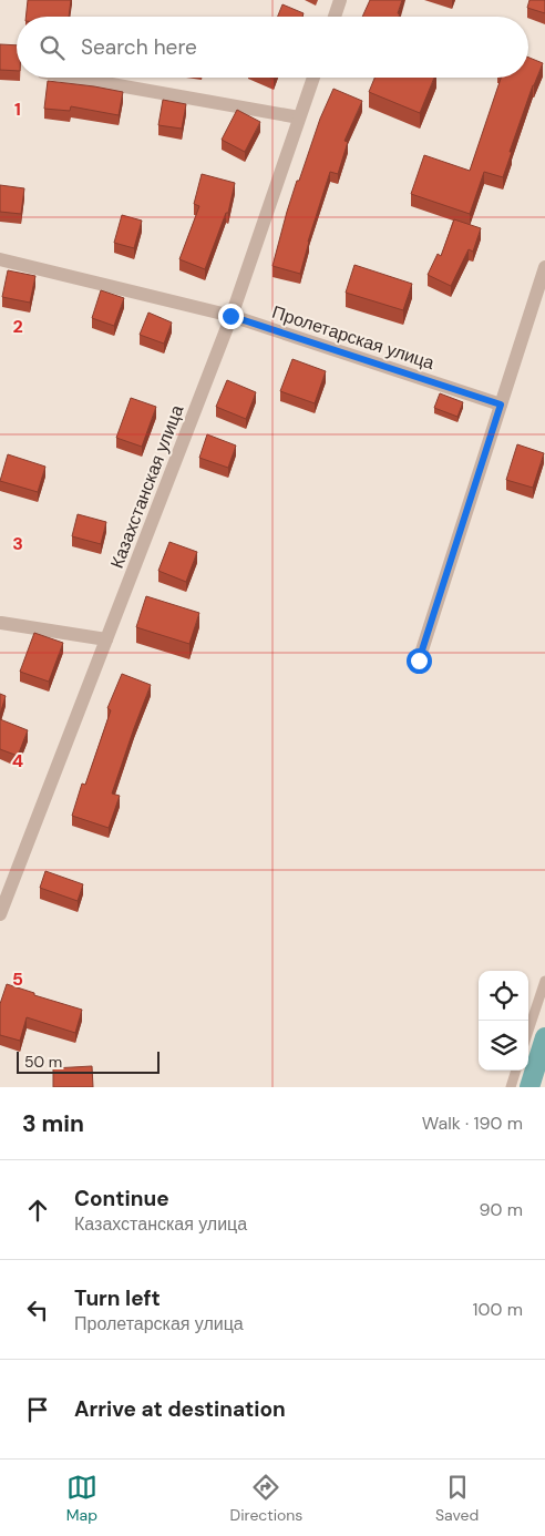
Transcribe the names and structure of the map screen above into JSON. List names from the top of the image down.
{
  "streets": {
    "street": ["Пролетарская улица", "Казахстанская улица"]
  },
  "crossings": [
    ["Пролетарская улица", "Казахстанская улица"]
  ],
  "scale_bar": "50 m",
  "page": {
    "search": "Search here",
    "scale": "50 m",
    "heading": ["3 min", "Walk · 190 m"],
    "list": [
      ["Continue", "Казахстанская улица", "90 m"],
      ["Turn left", "Пролетарская улица", "100 m"],
      "Arrive at destination"
    ],
    "nav": ["Map", "Directions", "Saved"]
  },
  "grid": {
    "rows": [
      "1",
      "2",
      "3",
      "4",
      "5"
    ]
  }
}
